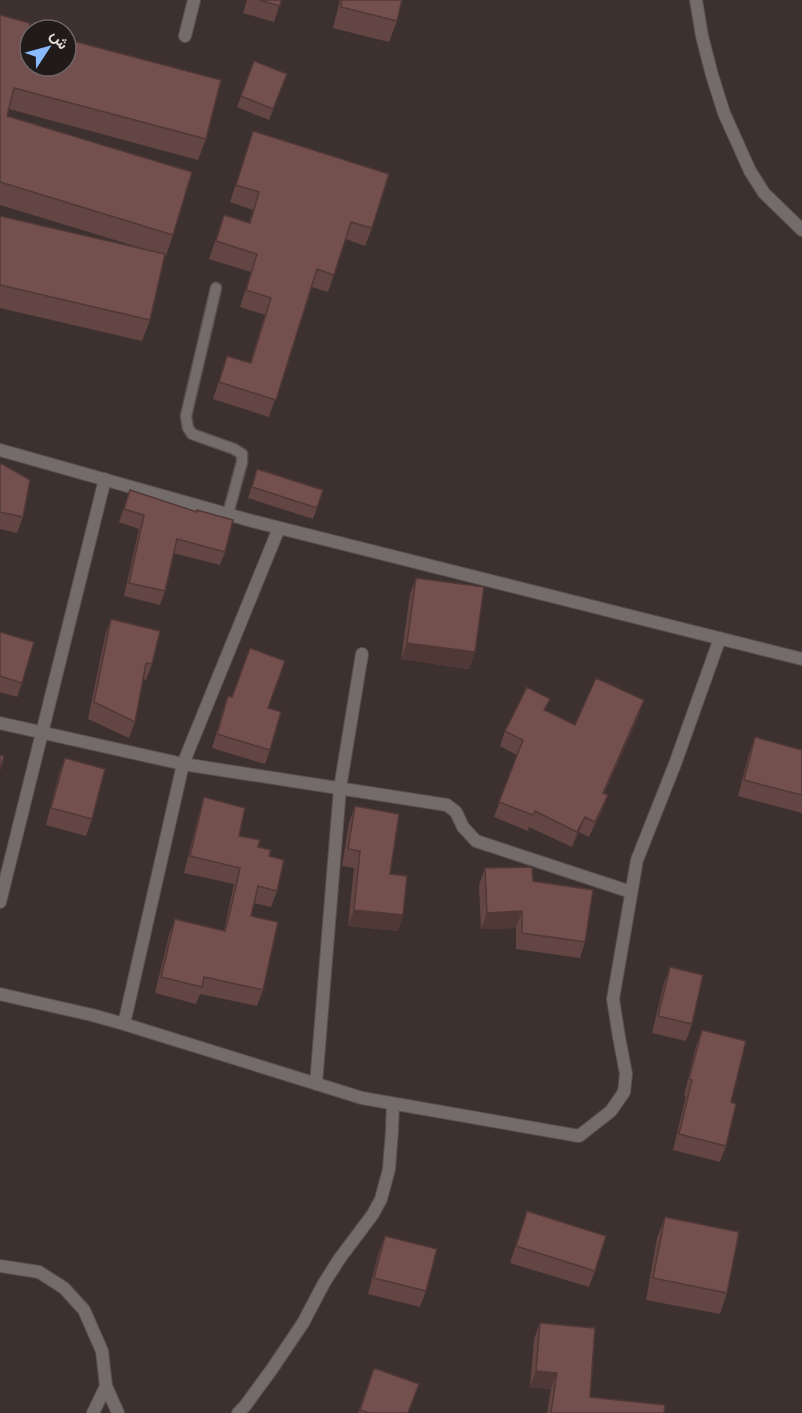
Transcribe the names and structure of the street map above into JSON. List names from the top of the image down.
{
  "north": "top right"
}
